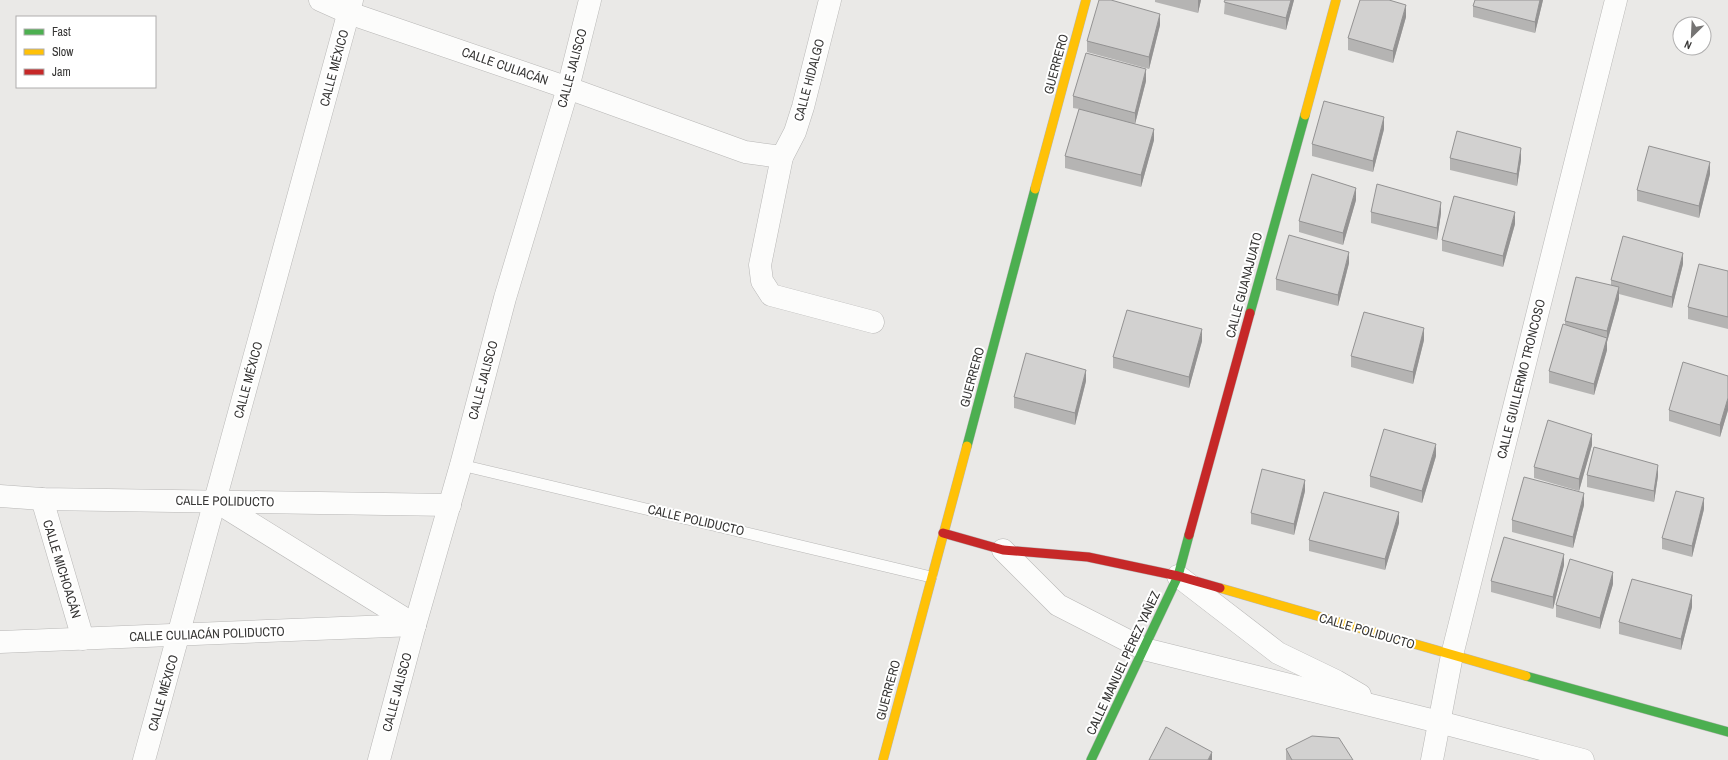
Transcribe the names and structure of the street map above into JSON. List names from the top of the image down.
{
  "streets": {
    "street": [
      "GUERRERO",
      "CALLE CULIACÁN",
      "CALLE MÉXICO",
      "CALLE JALISCO",
      "CALLE HIDALGO",
      "CALLE GUANAJUATO",
      "CALLE GUILLERMO TRONCOSO",
      "CALLE POLIDUCTO",
      "CALLE MICHOACÁN",
      "CALLE CULIACÁN POLIDUCTO",
      "CALLE MANUEL PÉREZ YAÑEZ"
    ]
  },
  "crossings": [
    ["GUERRERO", "CALLE POLIDUCTO"],
    ["CALLE CULIACÁN", "CALLE MÉXICO"],
    ["CALLE CULIACÁN", "CALLE JALISCO"],
    ["CALLE CULIACÁN", "CALLE HIDALGO"],
    ["CALLE MÉXICO", "CALLE POLIDUCTO"],
    ["CALLE MÉXICO", "CALLE CULIACÁN POLIDUCTO"],
    ["CALLE JALISCO", "CALLE POLIDUCTO"],
    ["CALLE JALISCO", "CALLE CULIACÁN POLIDUCTO"],
    ["CALLE GUANAJUATO", "CALLE POLIDUCTO"],
    ["CALLE GUANAJUATO", "CALLE MANUEL PÉREZ YAÑEZ"],
    ["CALLE GUILLERMO TRONCOSO", "CALLE POLIDUCTO"],
    ["CALLE POLIDUCTO", "CALLE MICHOACÁN"],
    ["CALLE POLIDUCTO", "CALLE MANUEL PÉREZ YAÑEZ"],
    ["CALLE MICHOACÁN", "CALLE CULIACÁN POLIDUCTO"]
  ],
  "legend": ["Fast", "Slow", "Jam"],
  "north": "bottom left"
}
